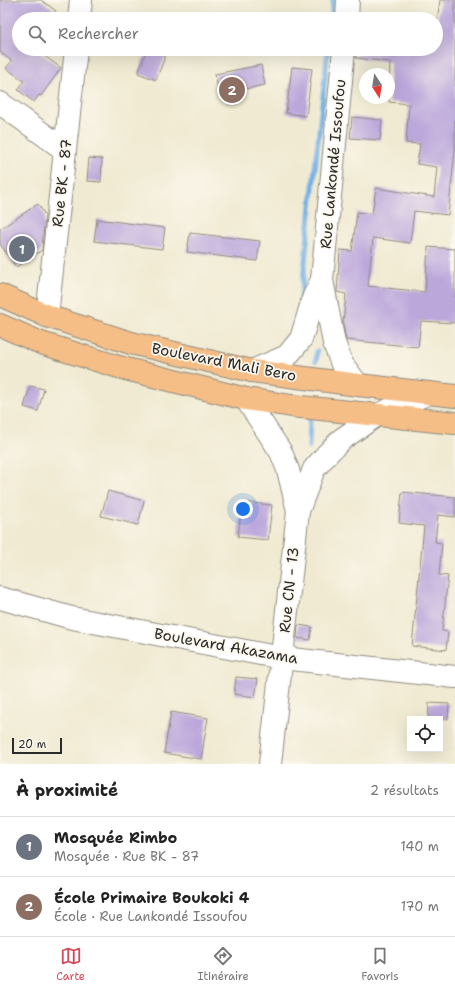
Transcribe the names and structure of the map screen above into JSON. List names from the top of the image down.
{
  "streets": {
    "main road": ["Boulevard Mali Bero"],
    "street": [
      "Rue Lankondé Issoufou",
      "Rue BK - 87",
      "Rue CN - 13",
      "Boulevard Akazama"
    ]
  },
  "crossings": [
    ["Rue BK - 87", "Boulevard Mali Bero"],
    ["Boulevard Mali Bero", "Rue CN - 13"],
    ["Rue CN - 13", "Boulevard Akazama"]
  ],
  "scale_bar": "20 m",
  "north": "bottom",
  "page": {
    "search": "Rechercher",
    "pins": ["2", "1"],
    "scale": "20 m",
    "heading": ["À proximité", "2 résultats"],
    "list": [
      {
        "mark": "1",
        "name": "Mosquée Rimbo",
        "note": "Mosquée · Rue BK - 87",
        "value": "140 m"
      },
      {
        "mark": "2",
        "name": "École Primaire Boukoki 4",
        "note": "École · Rue Lankondé Issoufou",
        "value": "170 m"
      }
    ],
    "nav": ["Carte", "Itinéraire", "Favoris"]
  }
}
